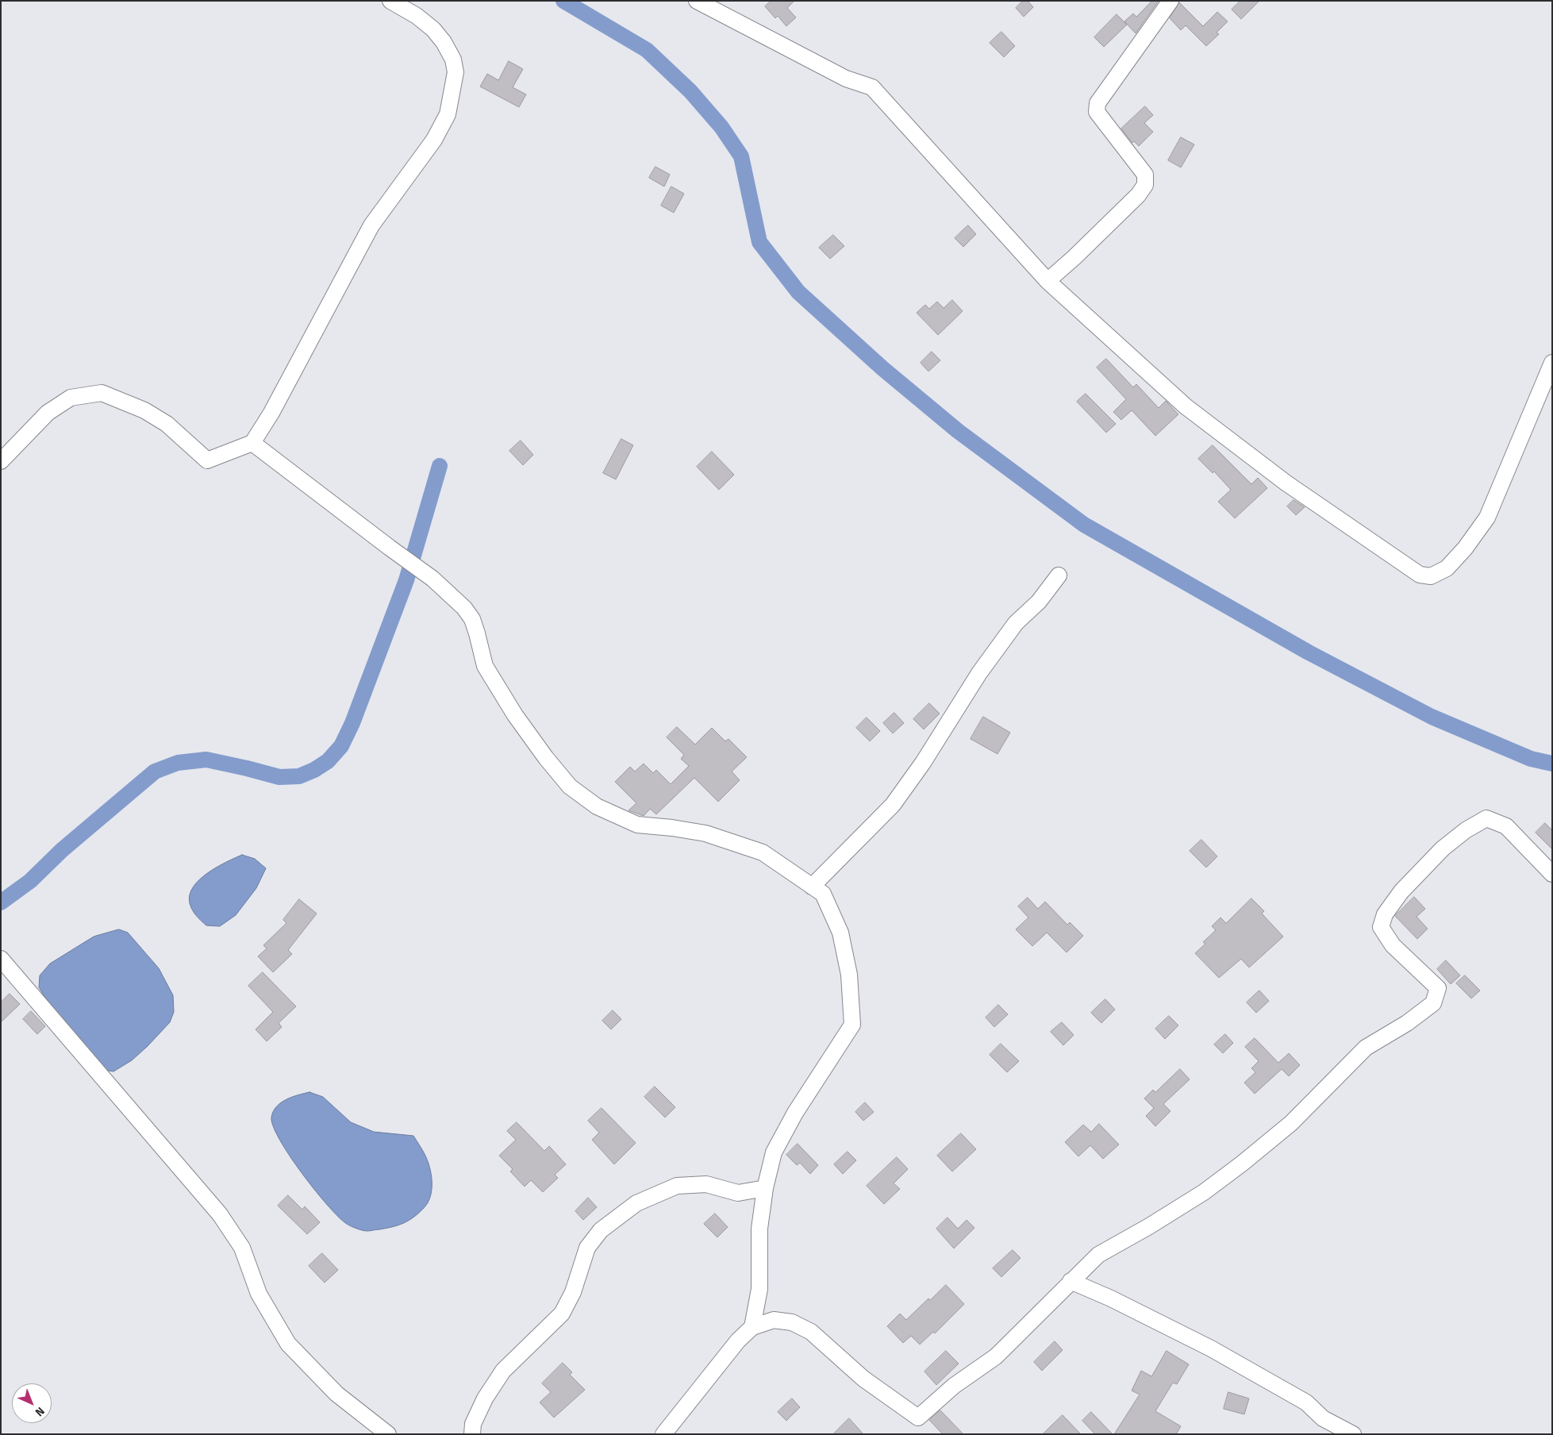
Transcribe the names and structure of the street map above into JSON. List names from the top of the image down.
{
  "north": "bottom right"
}
